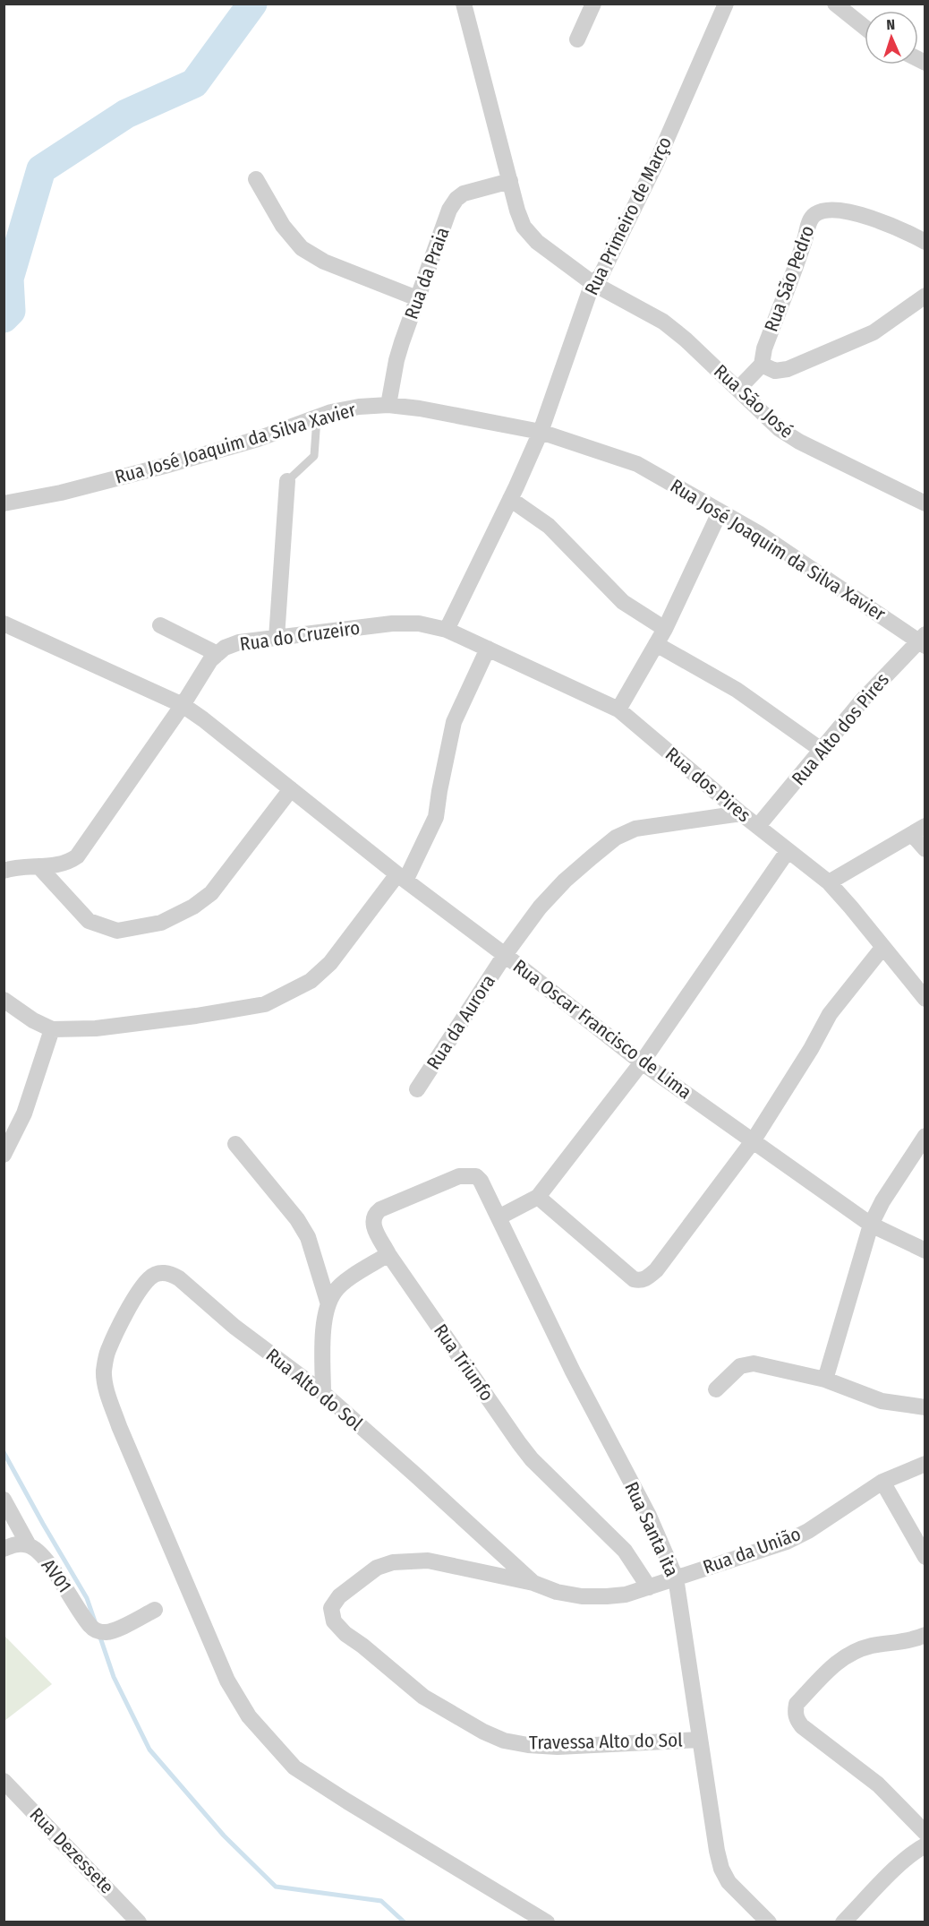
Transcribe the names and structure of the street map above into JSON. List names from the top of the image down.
{
  "streets": {
    "street": [
      "Rua Primeiro de Março",
      "Rua da Praia",
      "Rua São Pedro",
      "Rua São José",
      "Rua José Joaquim da Silva Xavier",
      "Rua do Cruzeiro",
      "Rua Alto dos Pires",
      "Rua dos Pires",
      "Rua da Aurora",
      "Rua Oscar Francisco de Lima",
      "Rua Triunfo",
      "Rua Alto do Sol",
      "Rua Santa ita",
      "Rua da União",
      "AV01",
      "Travessa Alto do Sol",
      "Rua Dezessete"
    ]
  },
  "crossings": [
    ["Rua Primeiro de Março", "Rua São José"],
    ["Rua Primeiro de Março", "Rua José Joaquim da Silva Xavier"],
    ["Rua Primeiro de Março", "Rua do Cruzeiro"],
    ["Rua Primeiro de Março", "Rua dos Pires"],
    ["Rua da Praia", "Rua São José"],
    ["Rua da Praia", "Rua José Joaquim da Silva Xavier"],
    ["Rua José Joaquim da Silva Xavier", "Rua Alto dos Pires"],
    ["Rua do Cruzeiro", "Rua dos Pires"],
    ["Rua do Cruzeiro", "Rua Oscar Francisco de Lima"],
    ["Rua Alto dos Pires", "Rua dos Pires"],
    ["Rua dos Pires", "Rua da Aurora"],
    ["Rua da Aurora", "Rua Oscar Francisco de Lima"],
    ["Rua Triunfo", "Rua Santa ita"],
    ["Rua Triunfo", "Rua da União"],
    ["Rua Alto do Sol", "Rua da União"],
    ["Rua Alto do Sol", "Travessa Alto do Sol"],
    ["Rua Santa ita", "Rua da União"],
    ["Rua Santa ita", "Travessa Alto do Sol"],
    ["Rua da União", "Travessa Alto do Sol"]
  ],
  "north": "top"
}
